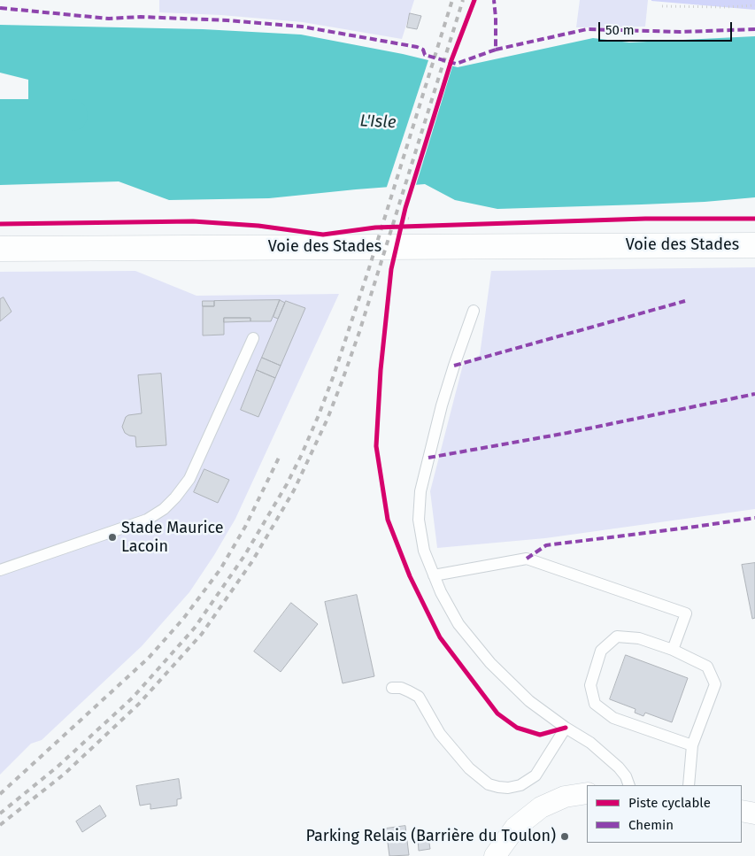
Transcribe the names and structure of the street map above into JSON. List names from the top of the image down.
{
  "streets": {
    "main road": ["Voie des Stades"]
  },
  "water": ["L'Isle"],
  "places": ["Stade Maurice Lacoin", "Parking Relais (Barrière du Toulon)"],
  "legend": ["Piste cyclable", "Chemin"],
  "scale_bar": "50 m"
}
